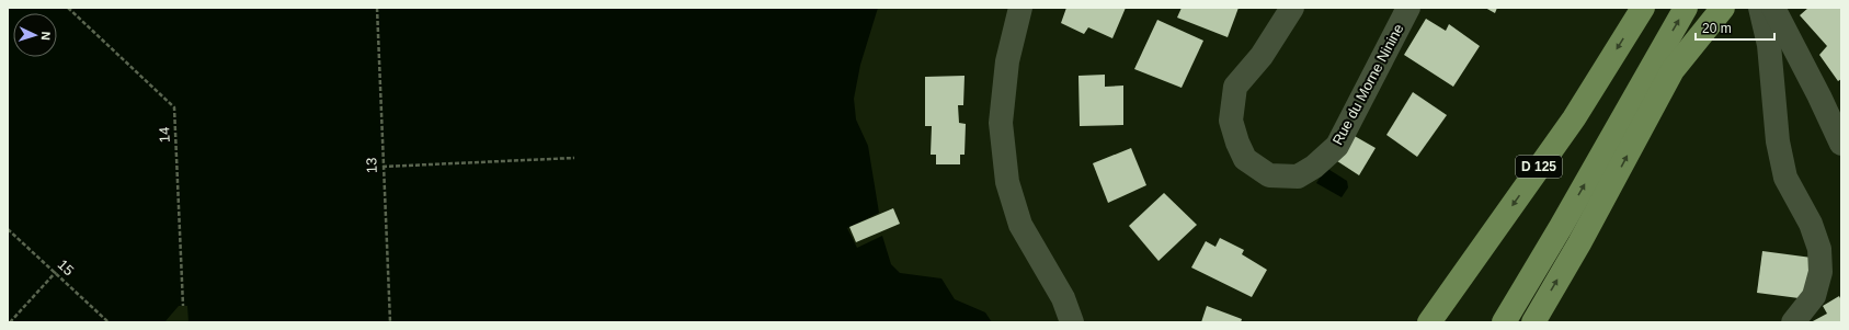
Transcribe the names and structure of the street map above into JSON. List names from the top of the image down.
{
  "streets": {
    "main road": ["D 125"],
    "street": ["Rue du Morne Ninine"],
    "path": ["14", "13", "15"]
  },
  "scale_bar": "20 m",
  "north": "right"
}
